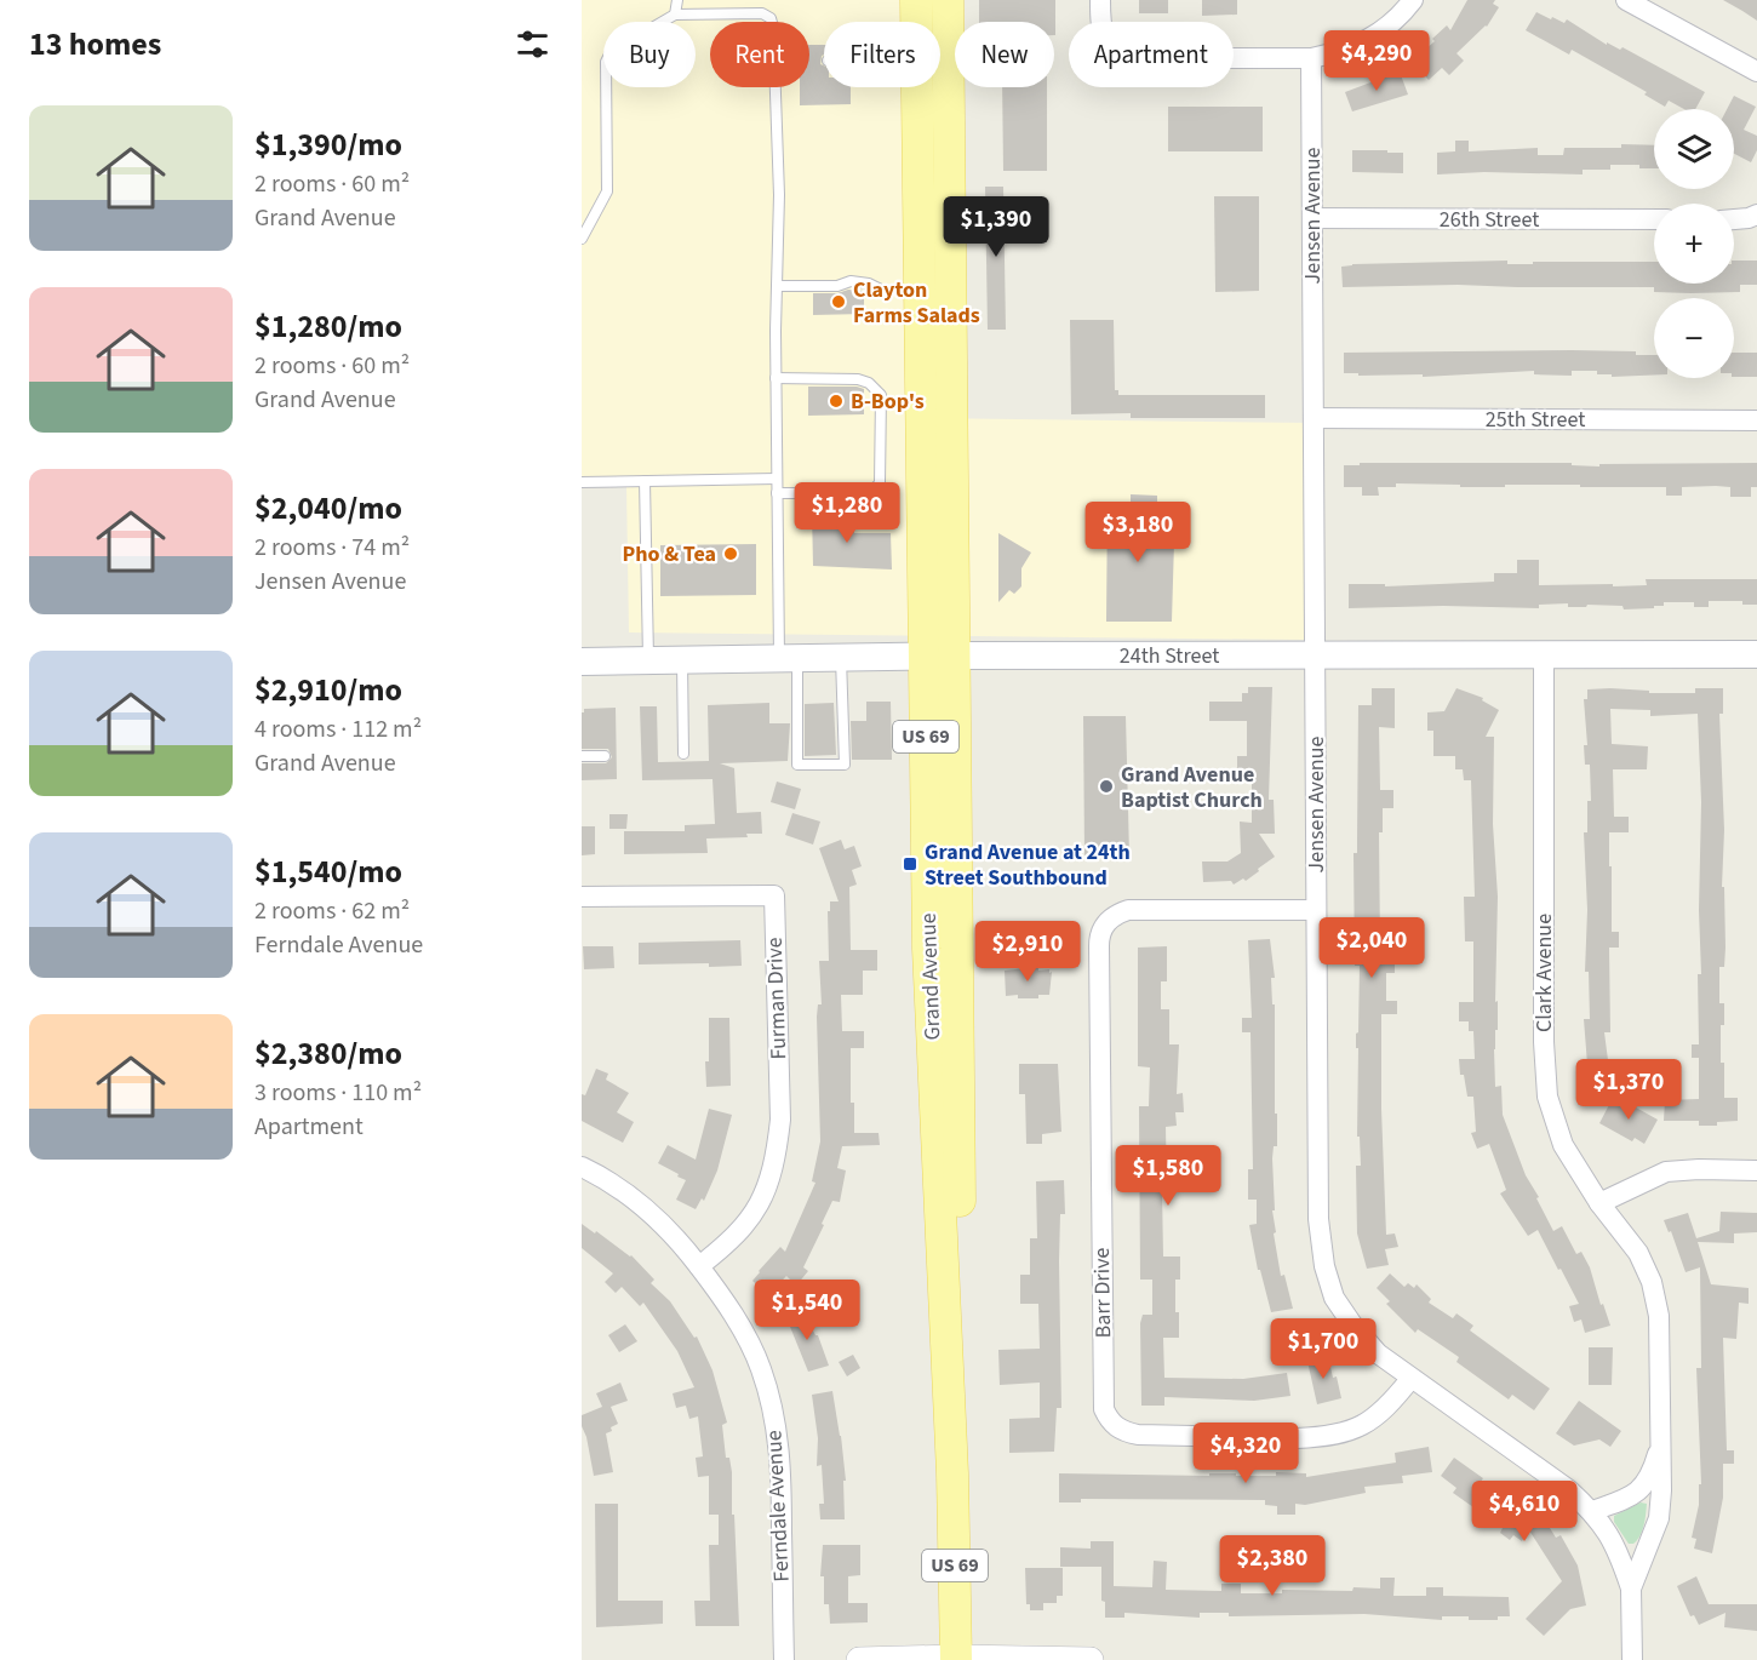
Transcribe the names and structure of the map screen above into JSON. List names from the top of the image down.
{
  "streets": {
    "main road": ["24th Street", "US 69", "Grand Avenue"],
    "street": [
      "Jensen Avenue",
      "26th Street",
      "25th Street",
      "Clark Avenue",
      "Furman Drive",
      "Barr Drive",
      "Ferndale Avenue"
    ]
  },
  "crossings": [
    ["Jensen Avenue", "26th Street"],
    ["Jensen Avenue", "25th Street"],
    ["Jensen Avenue", "24th Street"],
    ["Jensen Avenue", "Clark Avenue"],
    ["Jensen Avenue", "Barr Drive"],
    ["24th Street", "Clark Avenue"],
    ["24th Street", "Grand Avenue"],
    ["Furman Drive", "Ferndale Avenue"]
  ],
  "places": {
    "other": [
      "Clayton Farms Salads",
      "B-Bop's",
      "Pho & Tea",
      "Grand Avenue Baptist Church"
    ],
    "transit": ["Grand Avenue at 24th Street Southbound"]
  },
  "page": {
    "heading": "13 homes",
    "chip": [
      "Buy",
      "Rent",
      "Filters",
      "New",
      "Apartment"
    ],
    "price": [
      "$4,290",
      "$1,390",
      "$1,280",
      "$3,180",
      "$2,040",
      "$2,910",
      "$1,370",
      "$1,580",
      "$1,540",
      "$1,700",
      "$4,320",
      "$4,610",
      "$2,380"
    ],
    "list": [
      {
        "name": "$1,390/mo",
        "note": "2 rooms · 60 m² · Grand Avenue"
      },
      {
        "name": "$1,280/mo",
        "note": "2 rooms · 60 m² · Grand Avenue"
      },
      {
        "name": "$2,040/mo",
        "note": "2 rooms · 74 m² · Jensen Avenue"
      },
      {
        "name": "$2,910/mo",
        "note": "4 rooms · 112 m² · Grand Avenue"
      },
      {
        "name": "$1,540/mo",
        "note": "2 rooms · 62 m² · Ferndale Avenue"
      },
      {
        "name": "$2,380/mo",
        "note": "3 rooms · 110 m² · Apartment"
      }
    ],
    "map_buttons": ["+", "−"]
  }
}
